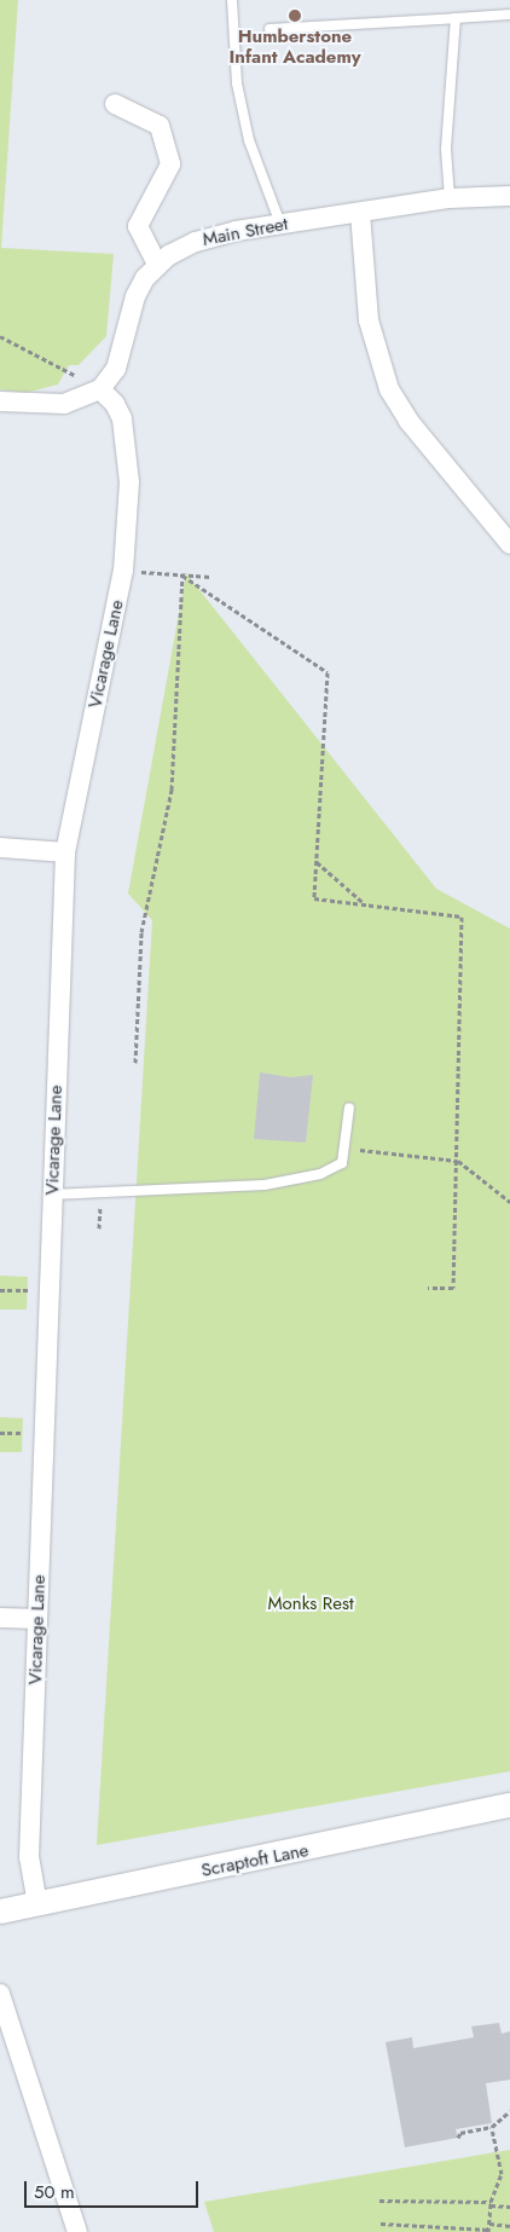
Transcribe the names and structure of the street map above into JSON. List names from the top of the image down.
{
  "streets": {
    "street": ["Main Street", "Vicarage Lane", "Scraptoft Lane"]
  },
  "crossings": [
    ["Main Street", "Vicarage Lane"],
    ["Vicarage Lane", "Scraptoft Lane"]
  ],
  "parks": ["Monks Rest"],
  "places": ["Humberstone Infant Academy"],
  "scale_bar": "50 m"
}
